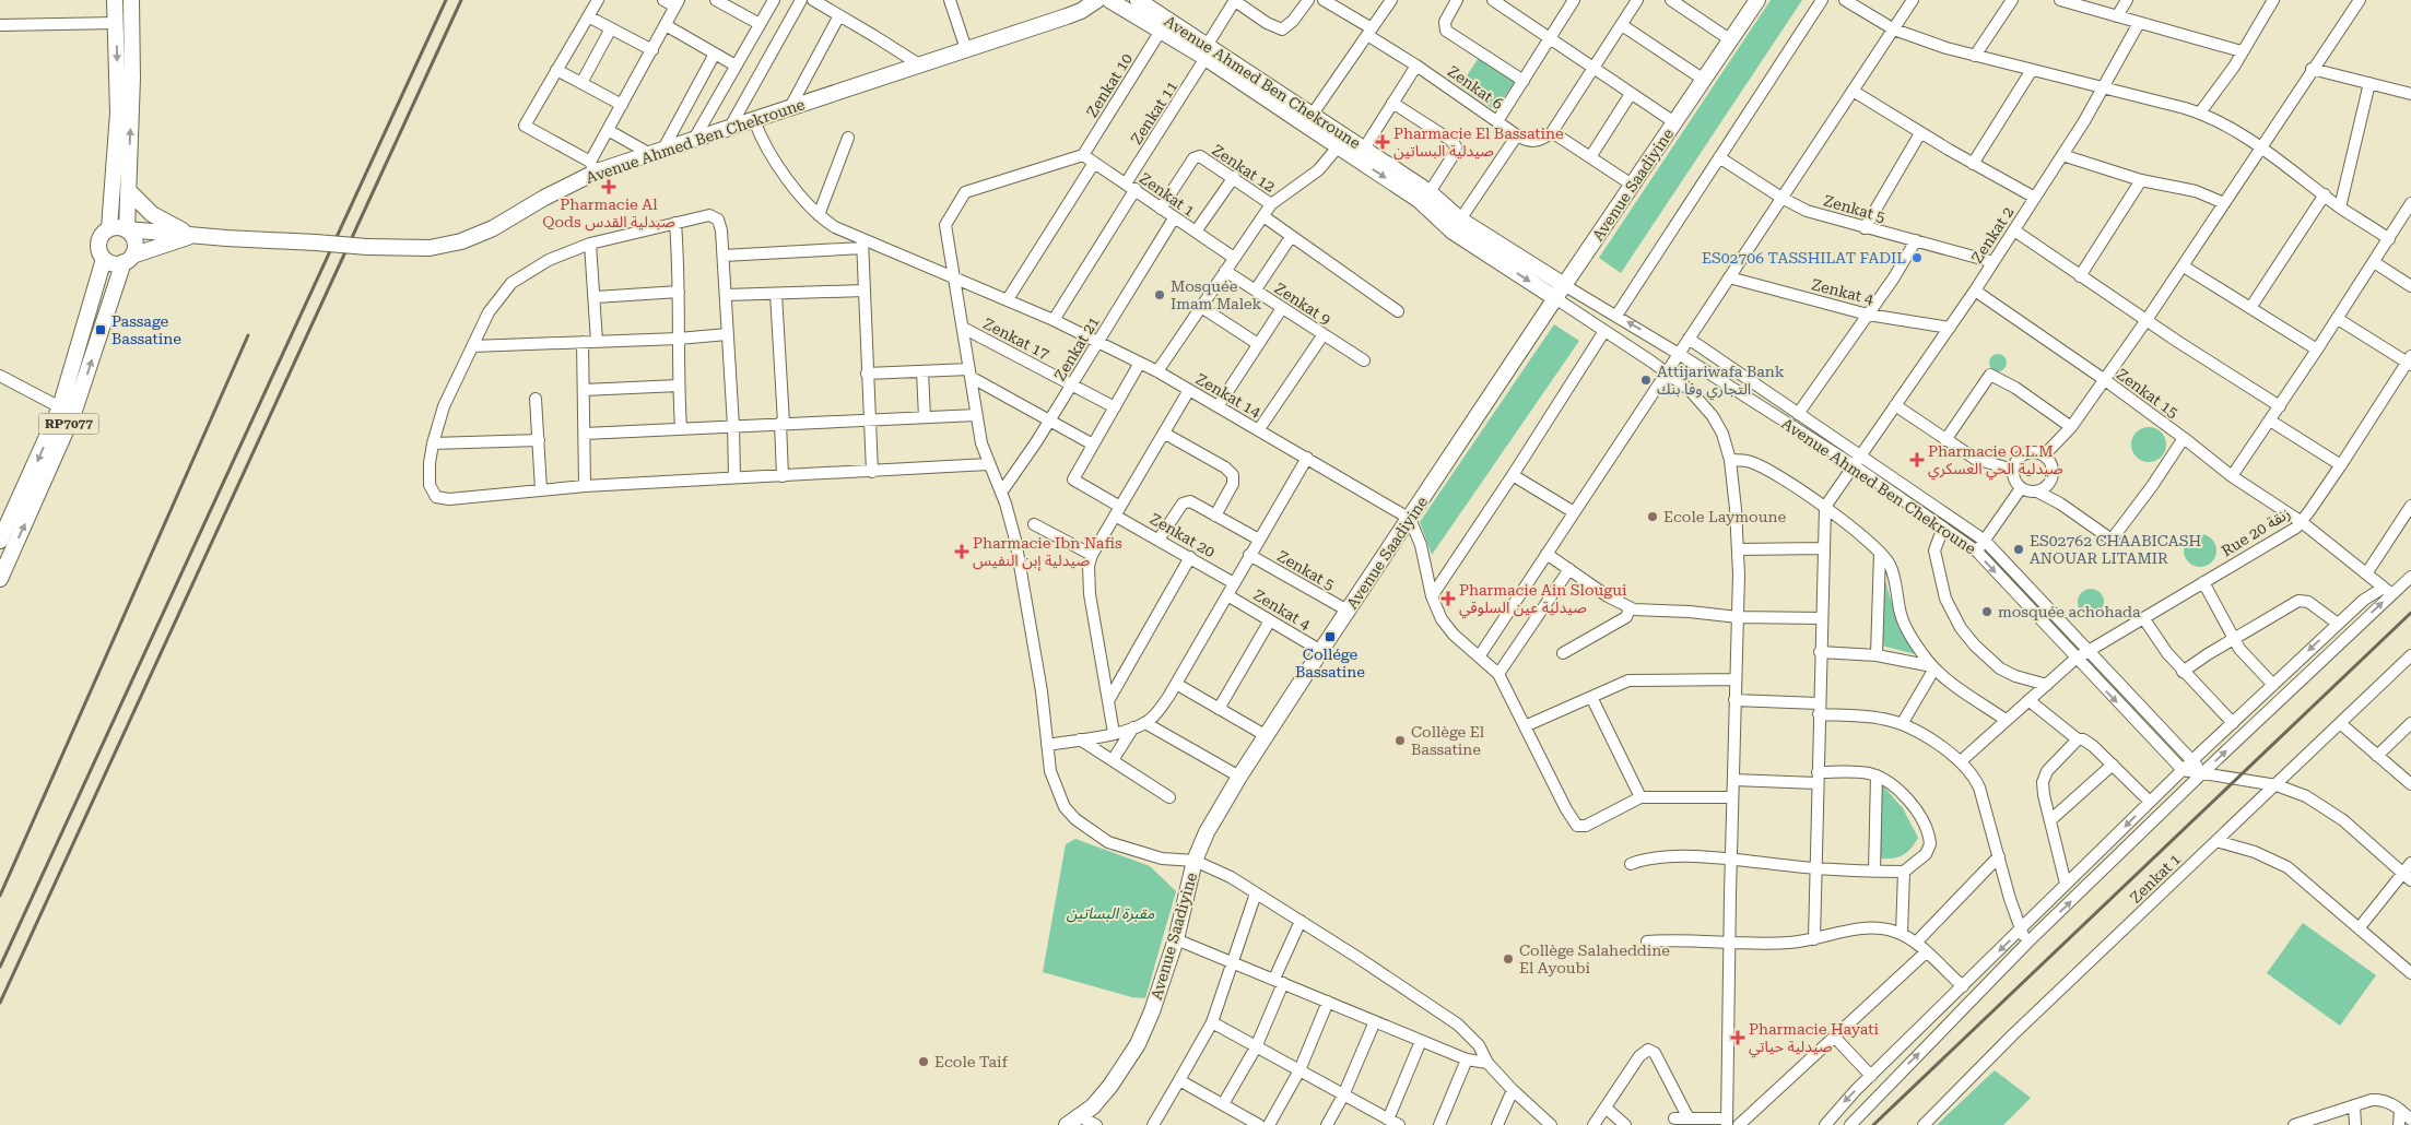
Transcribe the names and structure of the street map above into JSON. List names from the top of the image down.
{
  "streets": {
    "main road": ["Avenue Ahmed Ben Chekroune", "Avenue Saadiyine", "RP7077"],
    "street": [
      "Zenkat 10",
      "Zenkat 6",
      "Zenkat 11",
      "Zenkat 12",
      "Zenkat 1",
      "Zenkat 5",
      "Zenkat 2",
      "Zenkat 4",
      "Zenkat 9",
      "Zenkat 17",
      "Zenkat 21",
      "Zenkat 15",
      "Zenkat 14",
      "Rue 20 زنقة",
      "Zenkat 20"
    ]
  },
  "crossings": [
    ["Avenue Ahmed Ben Chekroune", "Zenkat 10"],
    ["Avenue Ahmed Ben Chekroune", "Zenkat 11"],
    ["Avenue Ahmed Ben Chekroune", "Avenue Saadiyine"],
    ["Avenue Ahmed Ben Chekroune", "Zenkat 2"],
    ["Avenue Ahmed Ben Chekroune", "Zenkat 14"],
    ["Avenue Ahmed Ben Chekroune", "RP7077"],
    ["Avenue Ahmed Ben Chekroune", "Rue 20 زنقة"],
    ["Zenkat 10", "Zenkat 1"],
    ["Zenkat 11", "Zenkat 1"],
    ["Zenkat 11", "Zenkat 14"],
    ["Zenkat 12", "Zenkat 1"],
    ["Avenue Saadiyine", "Zenkat 5"],
    ["Avenue Saadiyine", "Zenkat 4"],
    ["Avenue Saadiyine", "Zenkat 14"],
    ["Zenkat 1", "Zenkat 21"],
    ["Zenkat 5", "Zenkat 2"],
    ["Zenkat 2", "Zenkat 4"],
    ["Zenkat 2", "Zenkat 15"],
    ["Zenkat 17", "Zenkat 21"],
    ["Zenkat 21", "Zenkat 14"],
    ["Zenkat 15", "Rue 20 زنقة"]
  ],
  "parks": ["مقبرة البساتين"],
  "places": {
    "health": [
      "Pharmacie El Bassatine صيدلية البساتين",
      "Pharmacie Al Qods صبدلية القدس",
      "Pharmacie O.L.M صيدلية الحي العسكري",
      "Pharmacie Ibn Nafis صيدلية إبن النفيس",
      "Pharmacie Ain Slougui صيدلية عين السلوقي",
      "Pharmacie Hayati صيدلية حياتي"
    ],
    "other": [
      "ES02706 TASSHILAT FADIL",
      "Mosquée Imam Malek",
      "Attijariwafa Bank التجاري وفا بنك",
      "Ecole Laymoune",
      "ES02762 CHAABICASH ANOUAR LITAMIR",
      "mosquée achohada",
      "Collège El Bassatine",
      "Collège Salaheddine El Ayoubi",
      "Ecole Taif"
    ],
    "transit": ["Passage Bassatine", "Collége Bassatine"]
  }
}
